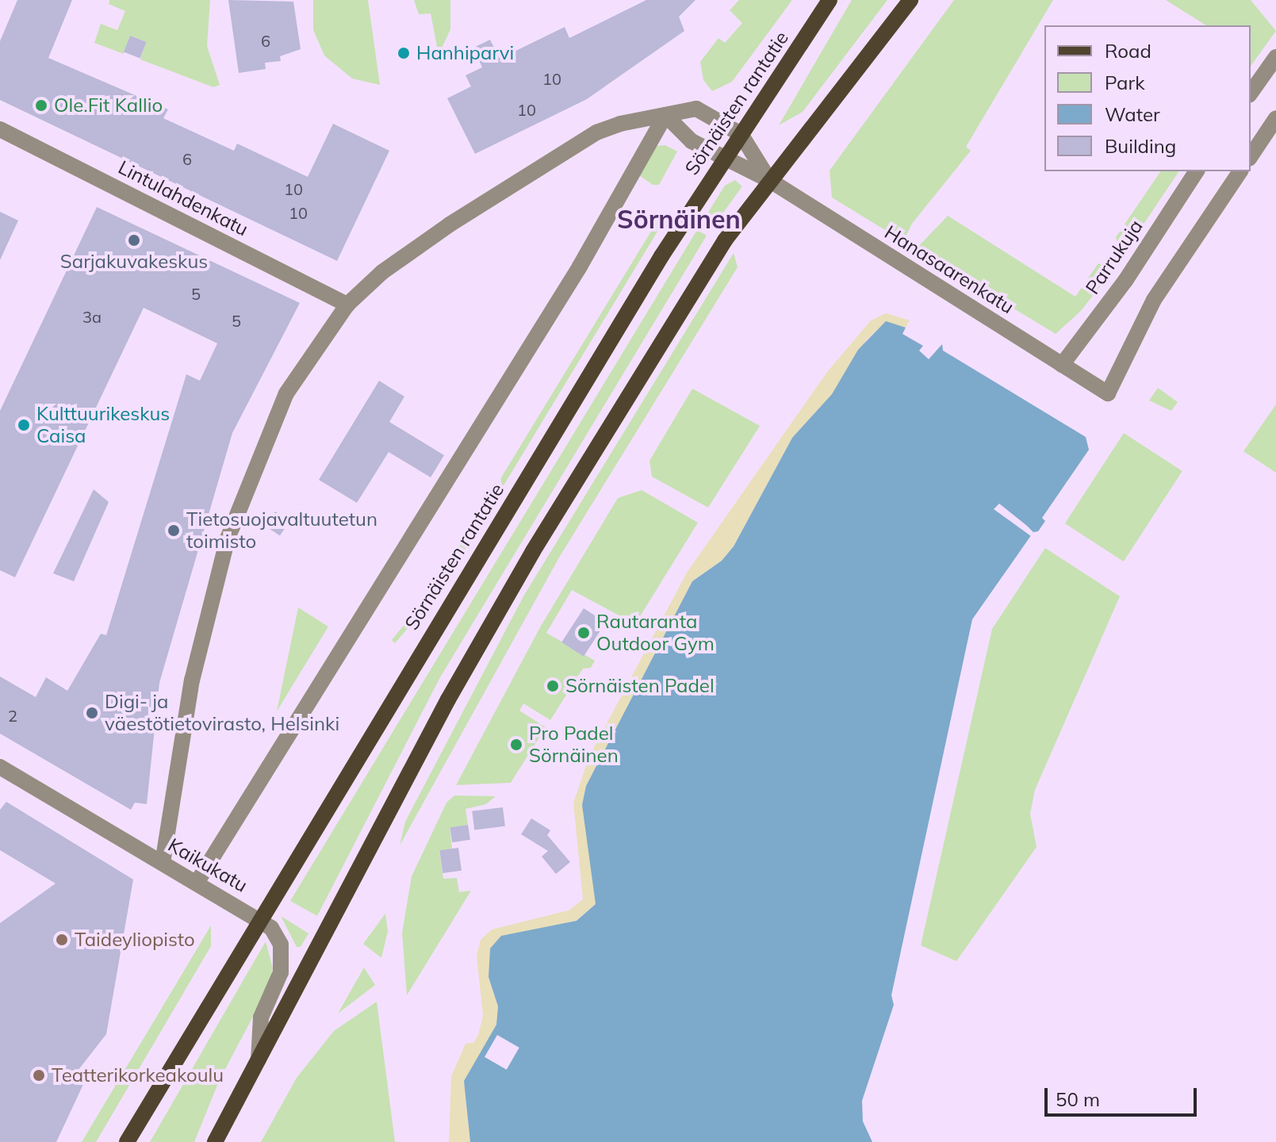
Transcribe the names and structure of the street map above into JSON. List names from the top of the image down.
{
  "streets": {
    "main road": ["Sörnäisten rantatie"],
    "street": [
      "Lintulahdenkatu",
      "Parrukuja",
      "Hanasaarenkatu",
      "Kaikukatu"
    ]
  },
  "crossings": [
    ["Sörnäisten rantatie", "Hanasaarenkatu"],
    ["Sörnäisten rantatie", "Kaikukatu"],
    ["Parrukuja", "Hanasaarenkatu"]
  ],
  "districts": ["Sörnäinen"],
  "places": [
    "Hanhiparvi",
    "Ole.Fit Kallio",
    "Sarjakuvakeskus",
    "Kulttuurikeskus Caisa",
    "Tietosuojavaltuutetun toimisto",
    "Rautaranta Outdoor Gym",
    "Sörnäisten Padel",
    "Digi- ja väestötietovirasto, Helsinki",
    "Pro Padel Sörnäinen",
    "Taideyliopisto",
    "Teatterikorkeakoulu"
  ],
  "house_numbers": [
    "6",
    "10",
    "10",
    "6",
    "10",
    "10",
    "5",
    "3a",
    "5",
    "2"
  ],
  "legend": [
    "Road",
    "Park",
    "Water",
    "Building"
  ],
  "scale_bar": "50 m"
}
